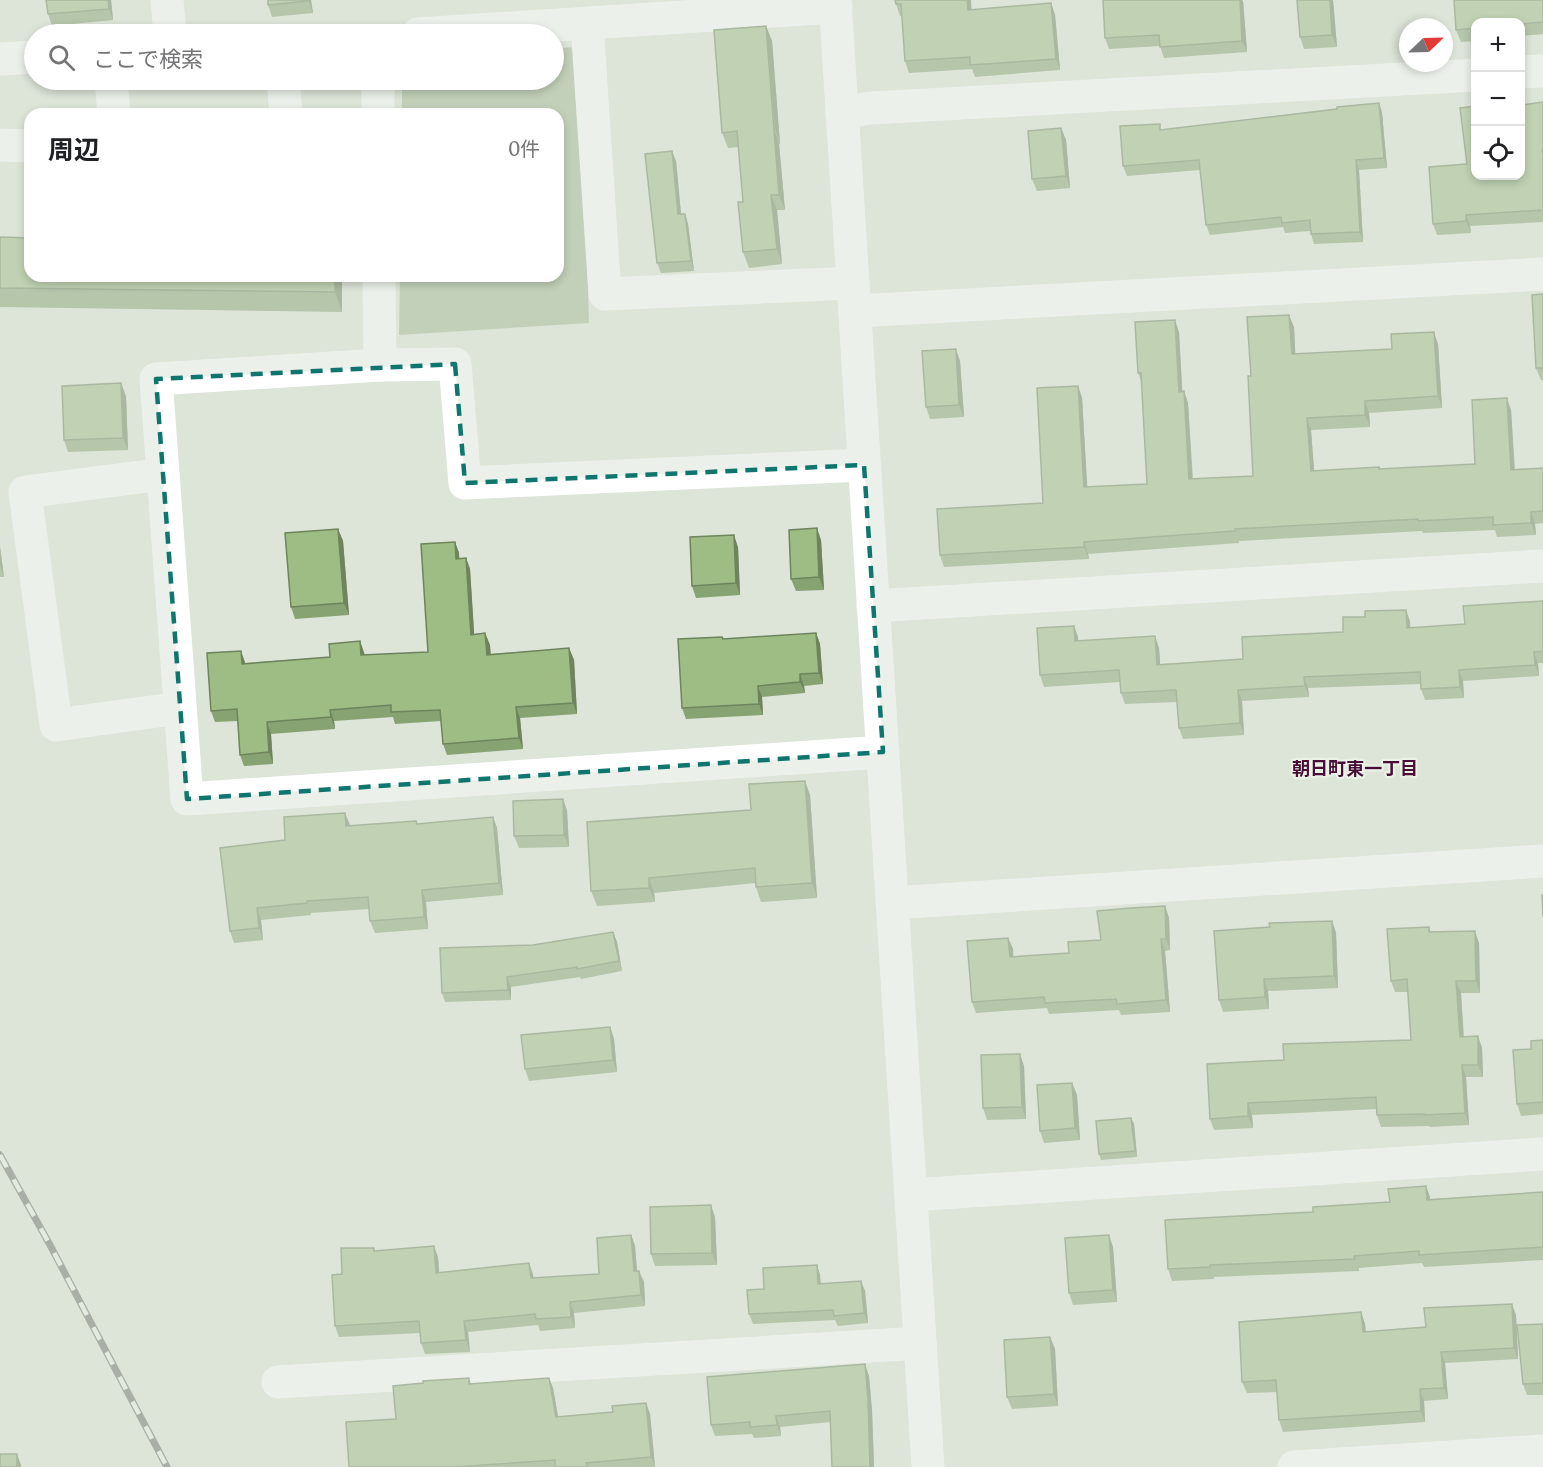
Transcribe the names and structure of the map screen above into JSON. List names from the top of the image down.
{
  "districts": ["朝日町東一丁目"],
  "north": "top right",
  "page": {
    "map_buttons": ["+", "−"],
    "search": "ここで検索",
    "heading": ["周辺", "0件"]
  }
}
